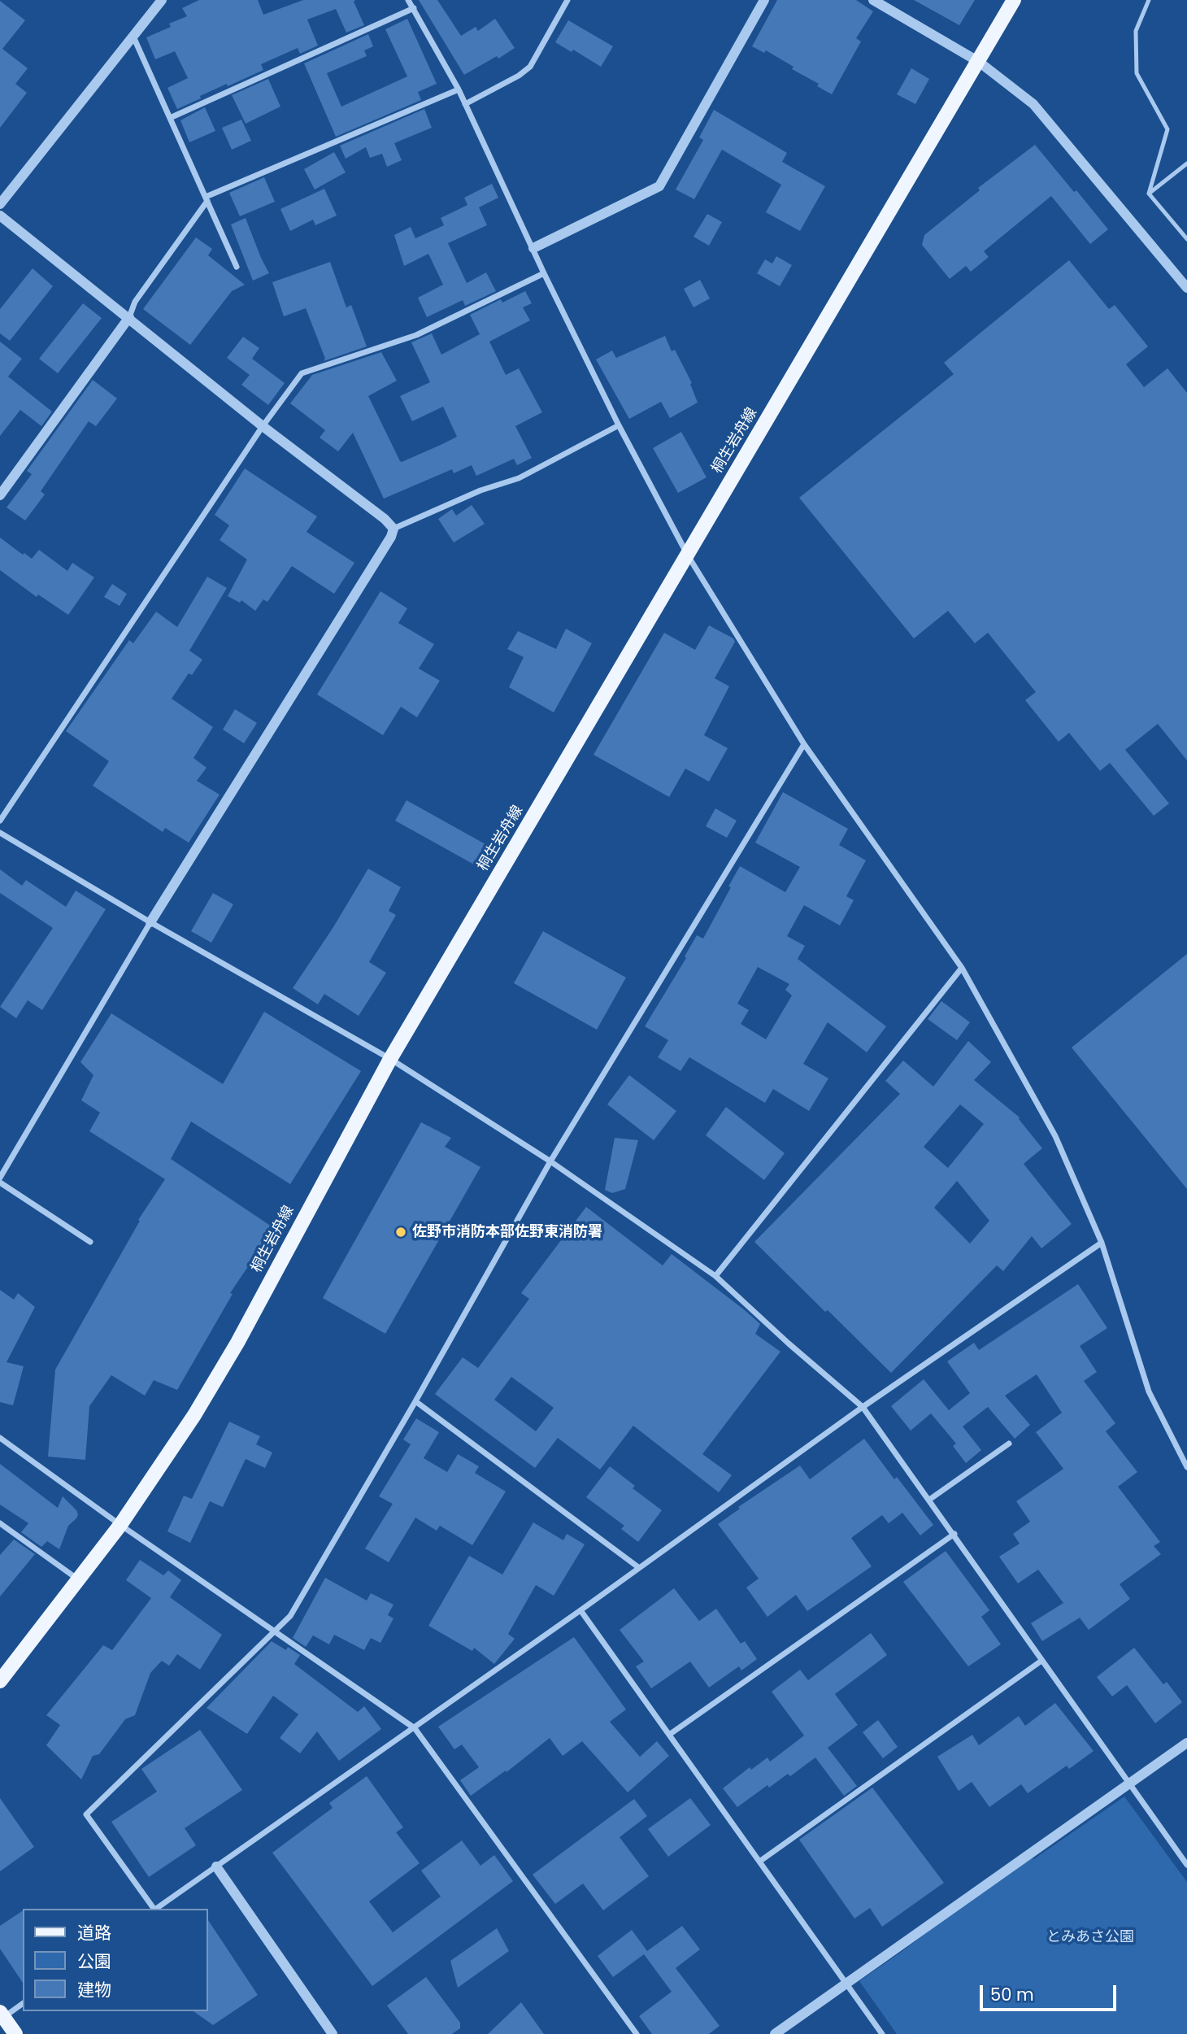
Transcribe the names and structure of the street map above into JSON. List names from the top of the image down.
{
  "streets": {
    "main road": ["桐生岩舟線"]
  },
  "parks": ["とみあさ公園"],
  "places": ["佐野市消防本部佐野東消防署"],
  "legend": ["道路", "公園", "建物"],
  "scale_bar": "50 m"
}
